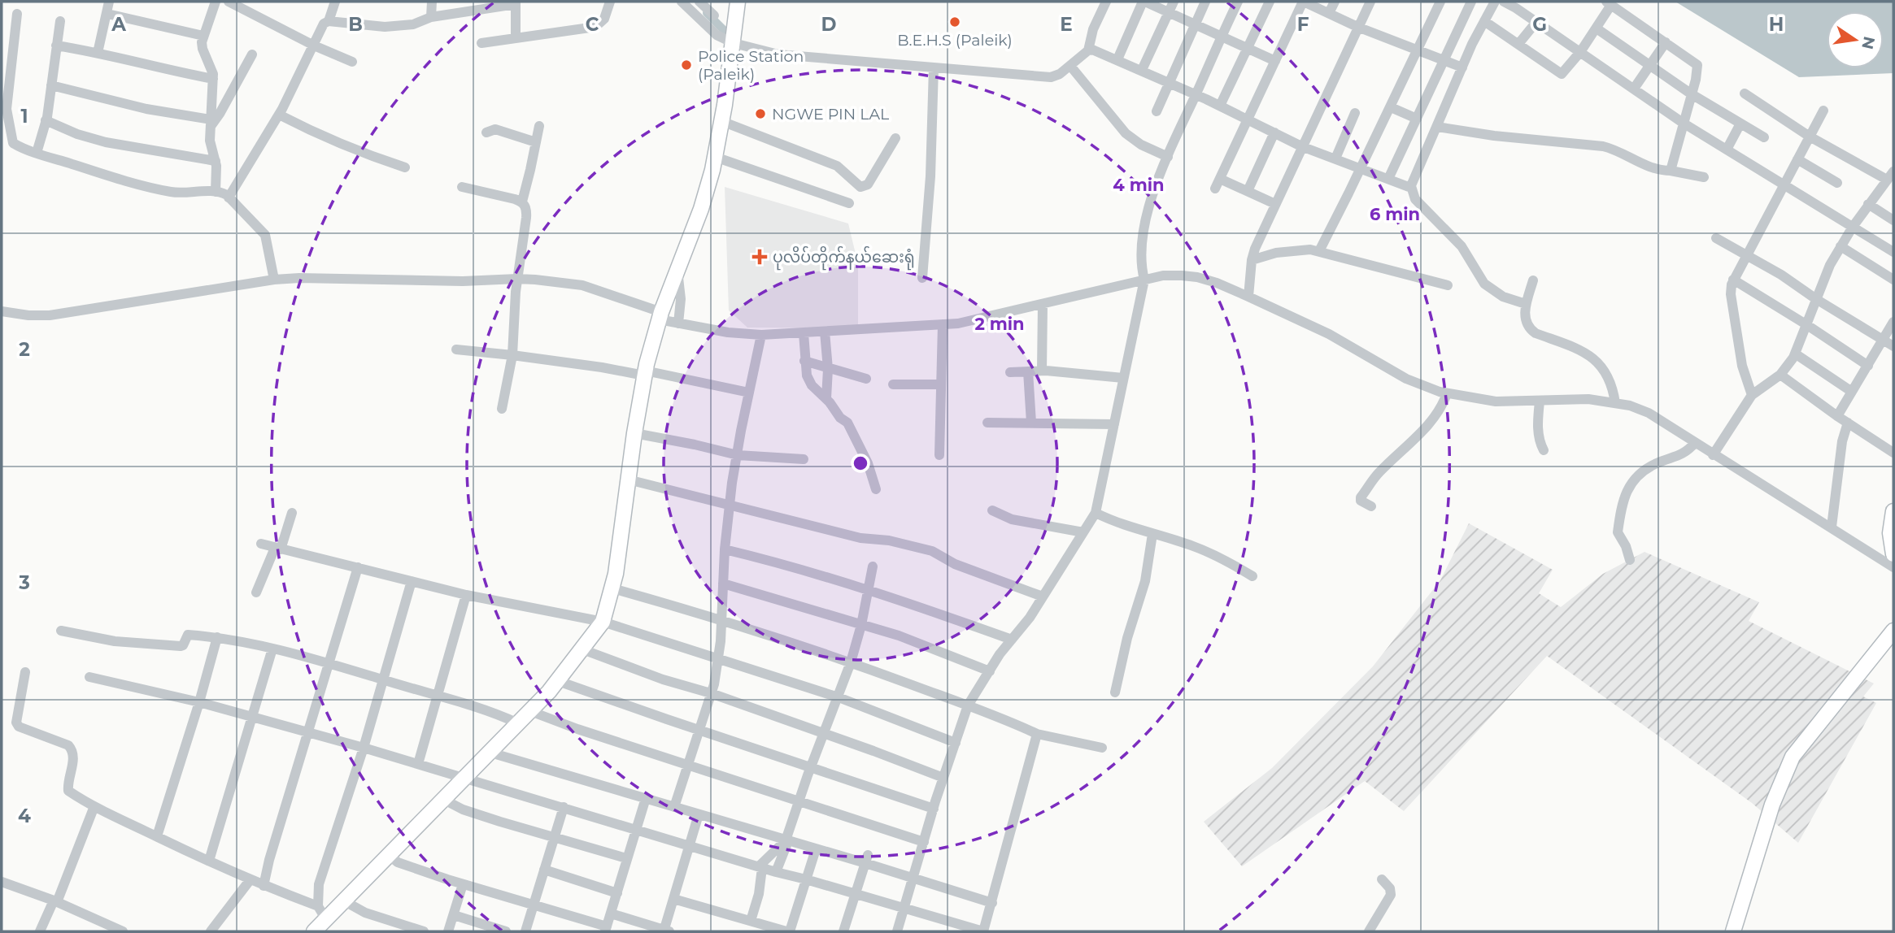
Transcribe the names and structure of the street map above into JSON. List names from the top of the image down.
{
  "places": {
    "other": ["B.E.H.S (Paleik)", "Police Station (Paleik)", "NGWE PIN LAL"],
    "health": ["ပုလိပ်တိုက်နယ်ဆေးရုံ"]
  },
  "north": "right",
  "grid": {
    "columns": [
      "A",
      "B",
      "C",
      "D",
      "E",
      "F",
      "G",
      "H"
    ],
    "rows": [
      "1",
      "2",
      "3",
      "4"
    ]
  },
  "rings": ["4 min", "6 min", "2 min"]
}
